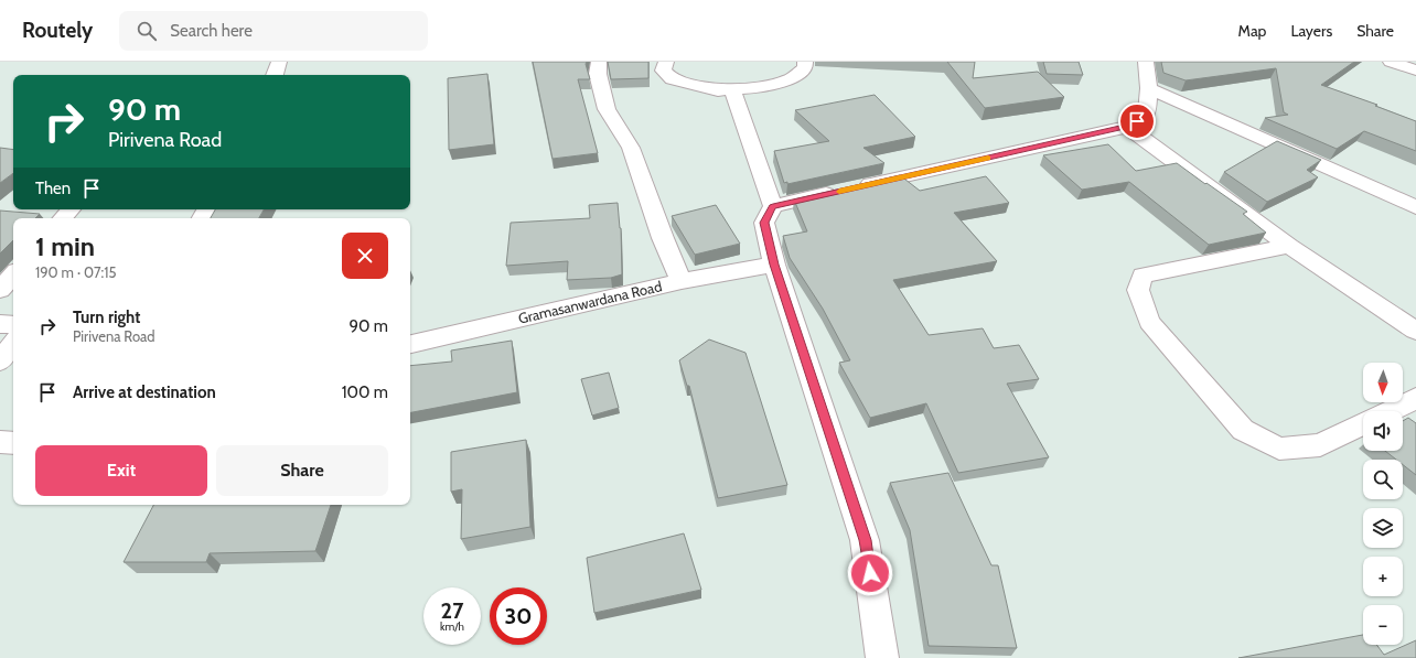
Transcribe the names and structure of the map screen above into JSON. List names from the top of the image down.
{
  "streets": {
    "street": ["Gramasanwardana Road"]
  },
  "north": "bottom",
  "page": {
    "header": "Routely",
    "search": "Search here",
    "nav": ["Map", "Layers", "Share"],
    "turn": ["90 m", "Pirivena Road"],
    "then": "Then",
    "heading": ["1 min", "190 m · 07:15"],
    "list": [
      {
        "name": "Turn right",
        "note": "Pirivena Road",
        "value": "90 m"
      },
      {
        "name": "Arrive at destination",
        "value": "100 m"
      }
    ],
    "map_buttons": ["+", "−"],
    "buttons": ["Exit", "Share"],
    "speed": "27 km/h",
    "limit": "30"
  }
}
